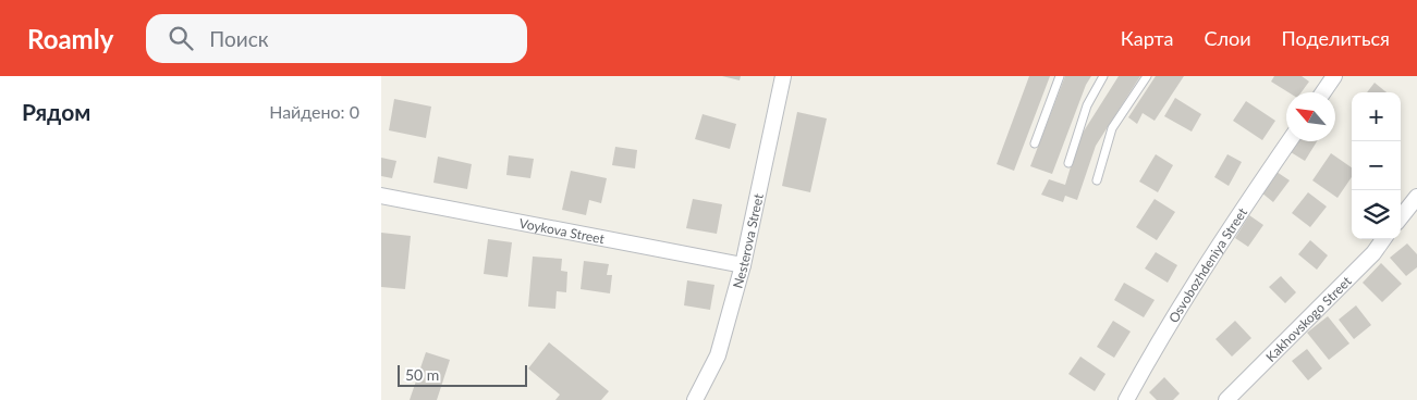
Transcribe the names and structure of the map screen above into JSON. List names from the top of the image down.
{
  "streets": {
    "street": [
      "Voykova Street",
      "Nesterova Street",
      "Osvobozhdeniya Street",
      "Kakhovskogo Street"
    ]
  },
  "crossings": [
    ["Voykova Street", "Nesterova Street"]
  ],
  "scale_bar": "50 m",
  "north": "top left",
  "page": {
    "header": "Roamly",
    "search": "Поиск",
    "nav": ["Карта", "Слои", "Поделиться"],
    "heading": ["Рядом", "Найдено: 0"],
    "map_buttons": ["+", "−"],
    "scale": "50 m"
  }
}
